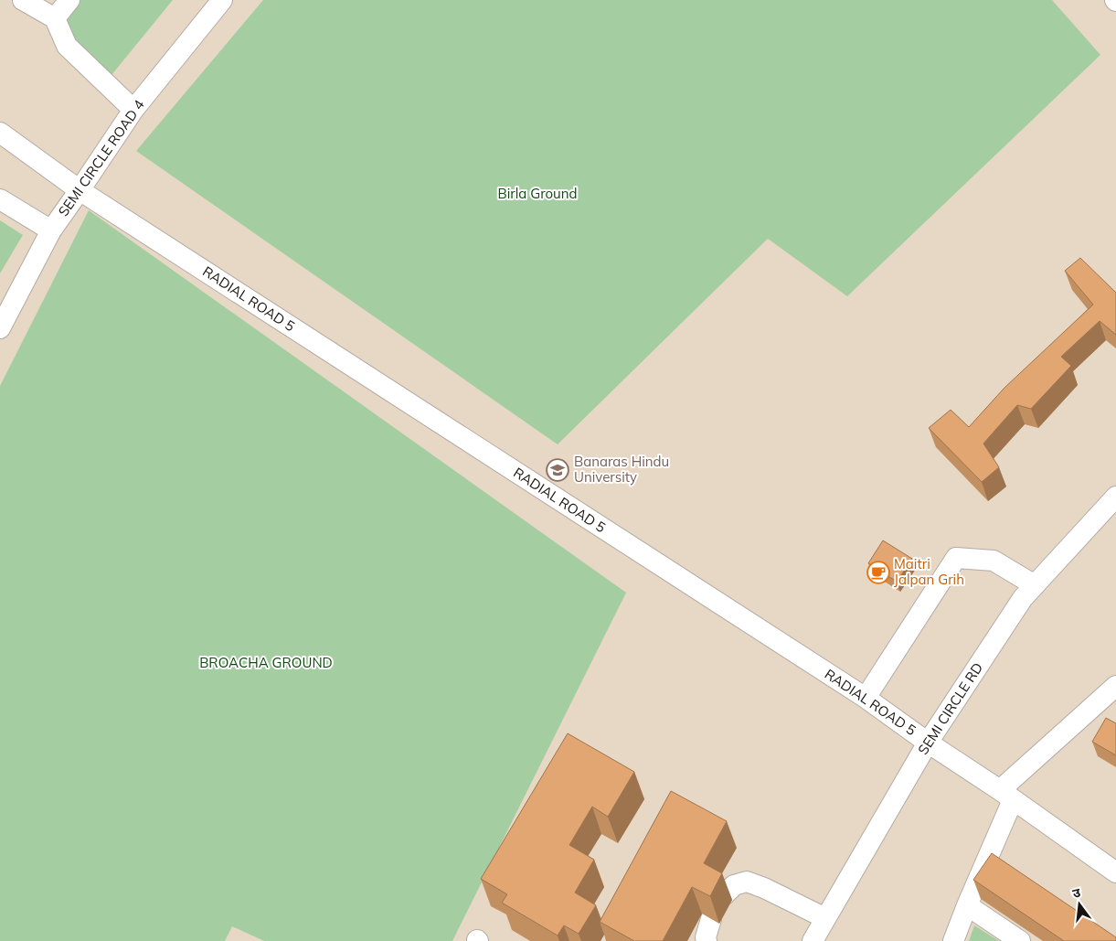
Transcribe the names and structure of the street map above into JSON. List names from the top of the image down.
{
  "streets": {
    "lane": ["SEMI CIRCLE ROAD 4", "RADIAL ROAD 5", "SEMI CIRCLE RD"]
  },
  "crossings": [
    ["SEMI CIRCLE ROAD 4", "RADIAL ROAD 5"],
    ["RADIAL ROAD 5", "SEMI CIRCLE RD"]
  ],
  "parks": ["Birla Ground", "BROACHA GROUND"],
  "places": {
    "school or university": ["Banaras Hindu University"],
    "cafe": ["Maitri Jalpan Grih"]
  },
  "north": "top"
}
